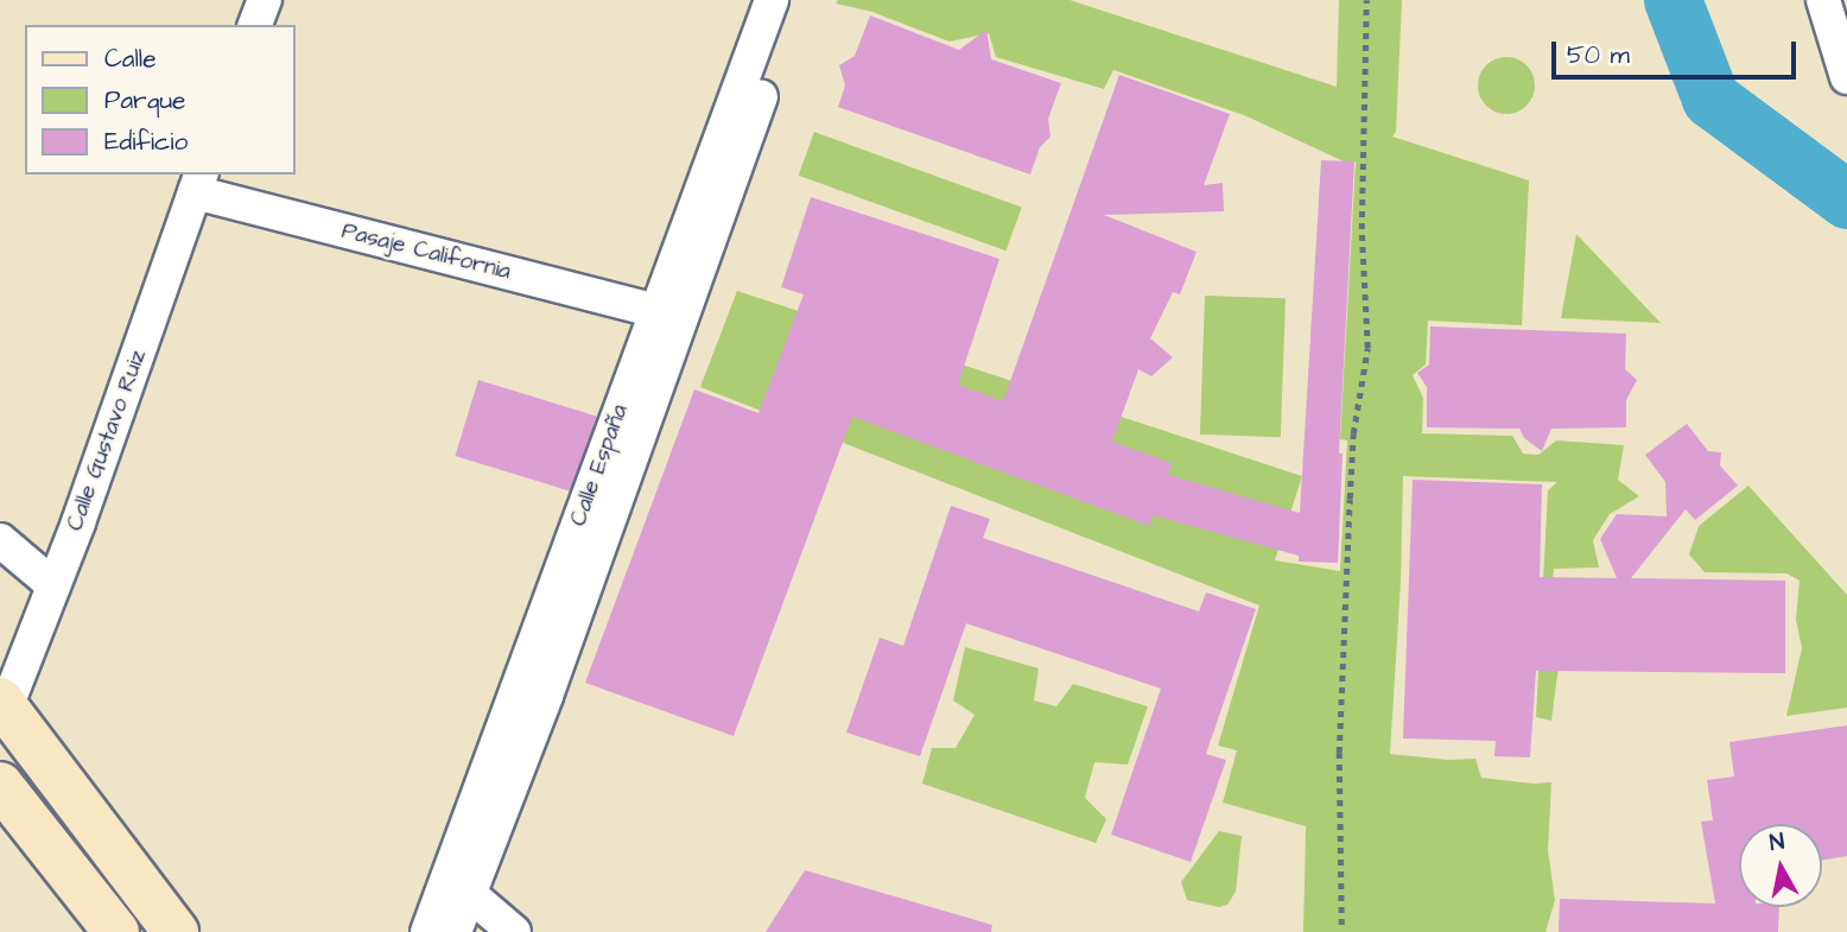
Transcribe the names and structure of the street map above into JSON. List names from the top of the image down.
{
  "streets": {
    "street": ["Pasaje California", "Calle Gustavo Ruiz", "Calle España"]
  },
  "crossings": [
    ["Pasaje California", "Calle Gustavo Ruiz"],
    ["Pasaje California", "Calle España"]
  ],
  "legend": ["Calle", "Parque", "Edificio"],
  "scale_bar": "50 m",
  "north": "top"
}
